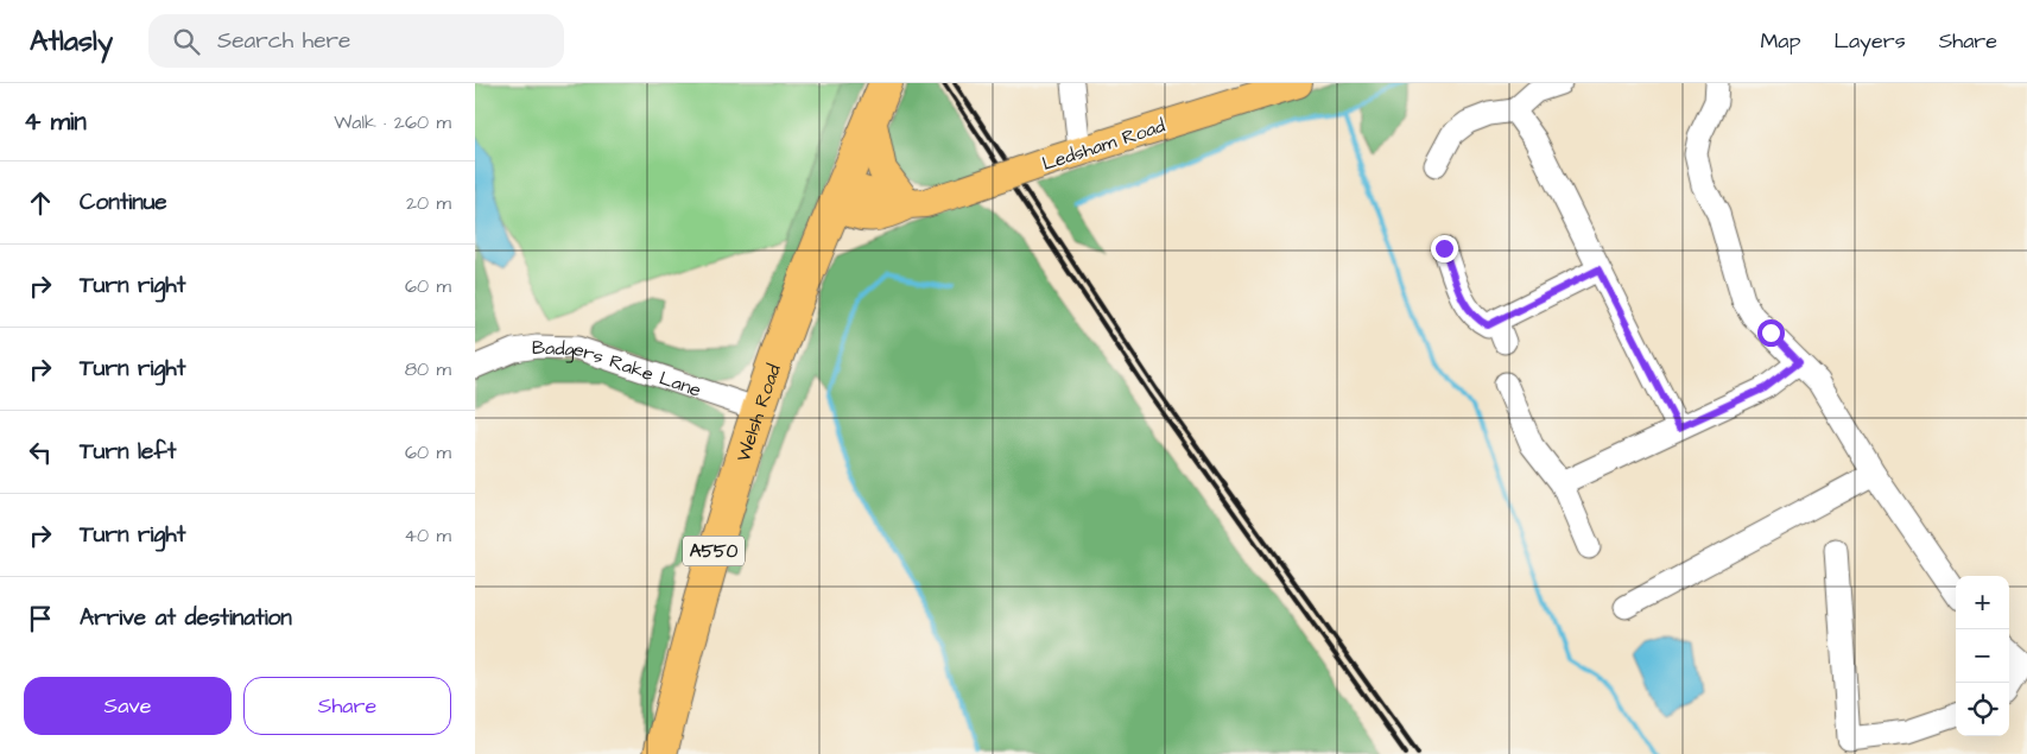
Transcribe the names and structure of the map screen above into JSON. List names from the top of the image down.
{
  "streets": {
    "highway": ["Welsh Road", "A550"],
    "main road": ["Ledsham Road"],
    "street": ["Badgers Rake Lane"]
  },
  "crossings": [
    ["Ledsham Road", "Welsh Road"],
    ["Badgers Rake Lane", "Welsh Road"]
  ],
  "page": {
    "header": "Atlasly",
    "search": "Search here",
    "nav": ["Map", "Layers", "Share"],
    "heading": ["4 min", "Walk · 260 m"],
    "list": [
      ["Continue", "20 m"],
      ["Turn right", "60 m"],
      ["Turn right", "80 m"],
      ["Turn left", "60 m"],
      ["Turn right", "40 m"],
      "Arrive at destination"
    ],
    "map_buttons": ["+", "−"],
    "buttons": ["Save", "Share"]
  }
}
